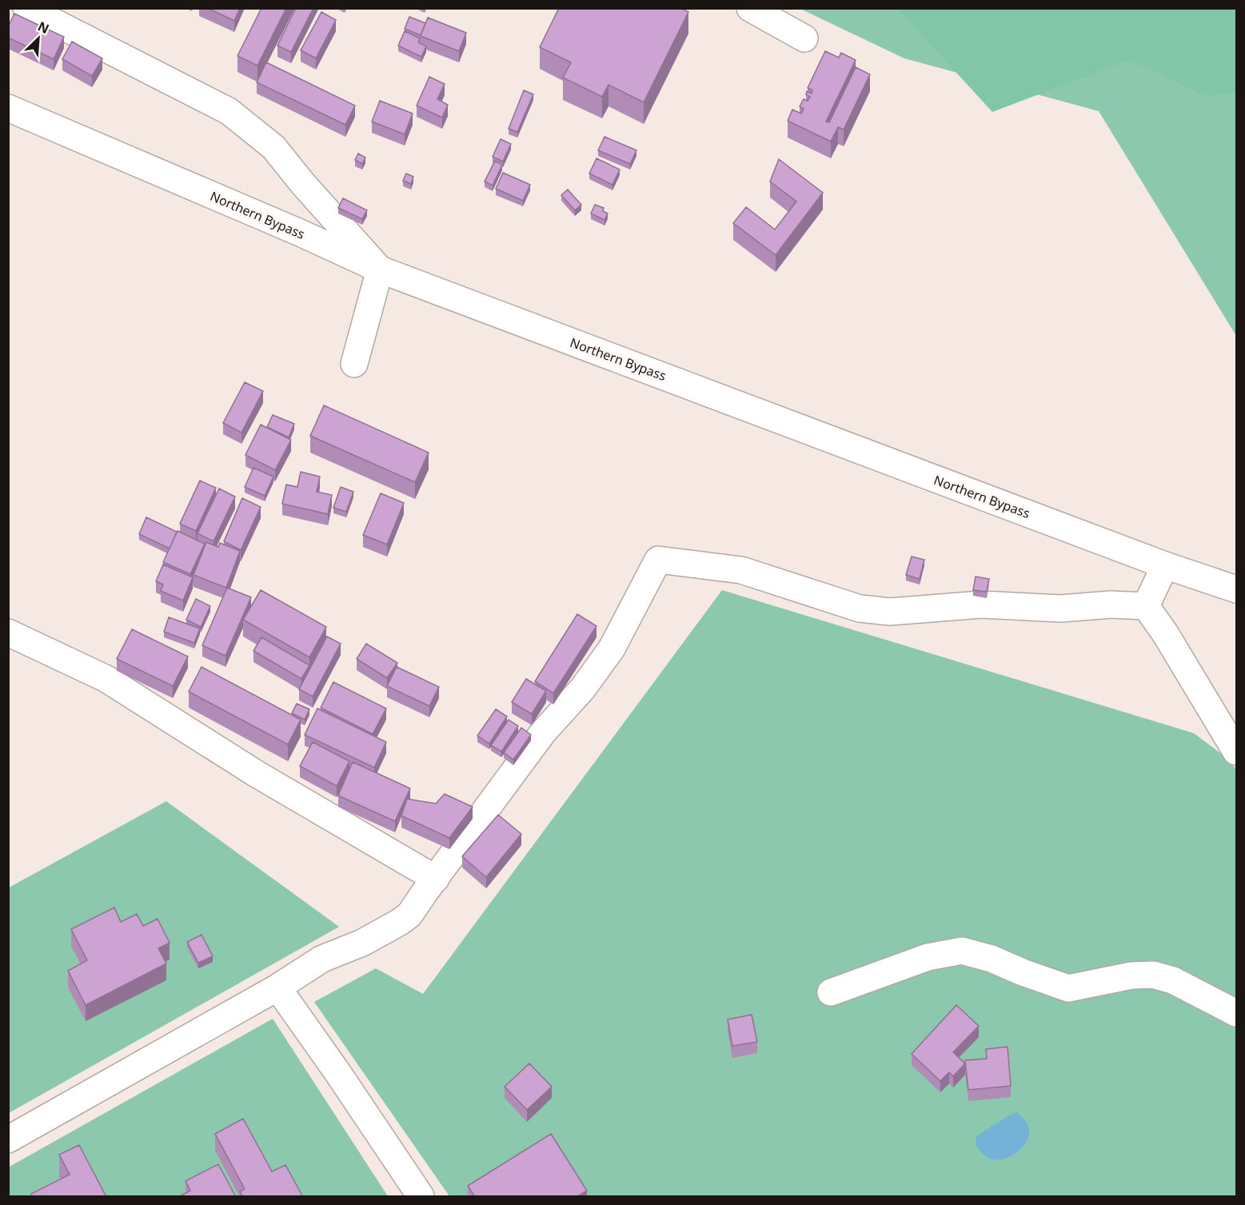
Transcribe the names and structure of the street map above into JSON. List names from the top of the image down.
{
  "streets": {
    "street": ["Northern Bypass"]
  },
  "north": "top right"
}
